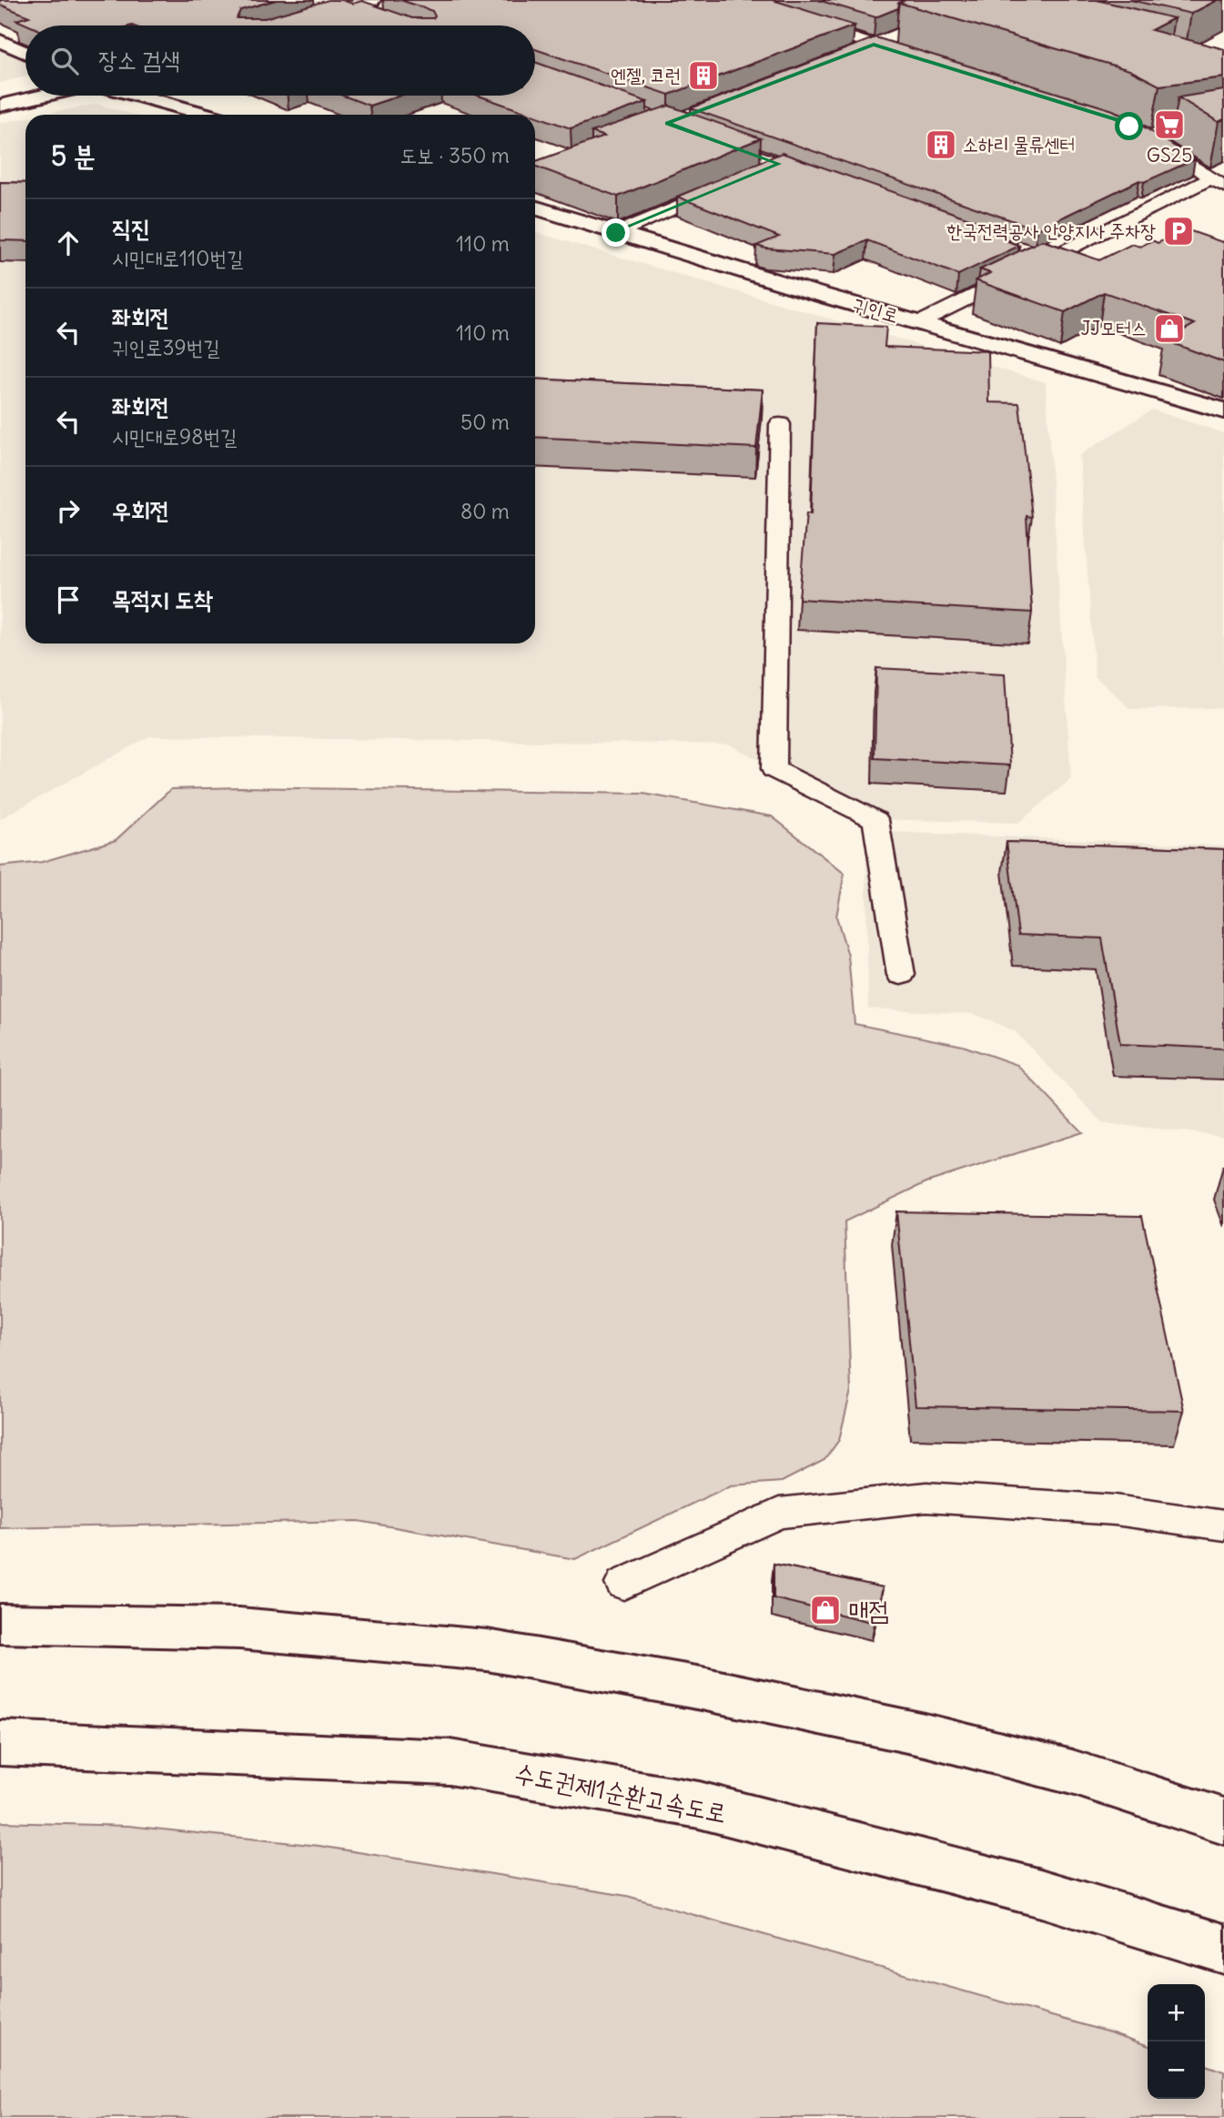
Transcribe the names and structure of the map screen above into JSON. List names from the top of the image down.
{
  "streets": {
    "main road": ["귀인로", "수도권제1순환고속도로"]
  },
  "places": {
    "building": ["엔젤, 코런", "소하리 물류센터"],
    "supermarket": ["GS25"],
    "parking": ["한국전력공사 안양지사 주차장"],
    "shop": ["JJ모터스", "매점"]
  },
  "page": {
    "search": "장소 검색",
    "heading": ["5 분", "도보 · 350 m"],
    "list": [
      ["직진", "시민대로110번길", "110 m"],
      ["좌회전", "귀인로39번길", "110 m"],
      ["좌회전", "시민대로98번길", "50 m"],
      ["우회전", "80 m"],
      "목적지 도착"
    ],
    "map_buttons": ["+", "−"]
  }
}
